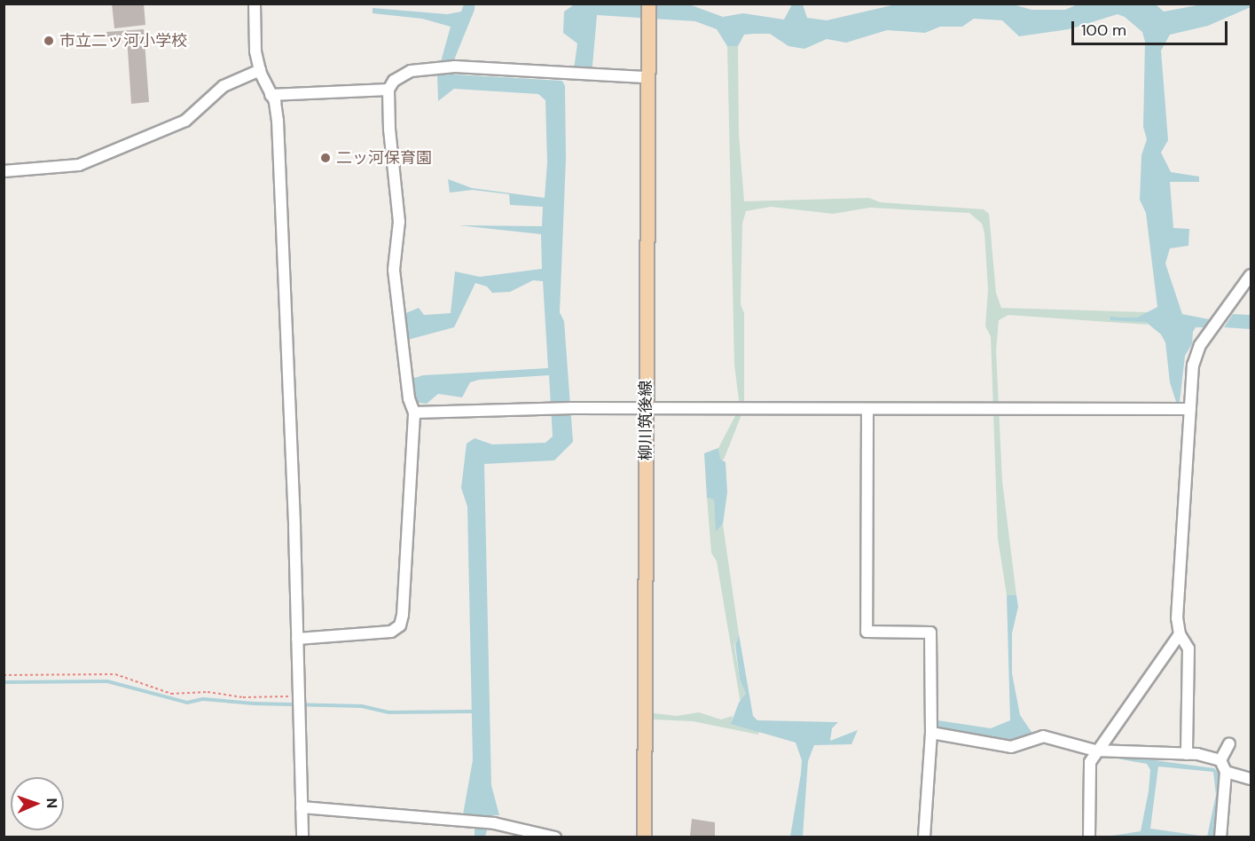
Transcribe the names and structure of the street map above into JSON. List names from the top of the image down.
{
  "streets": {
    "main road": ["柳川筑後線"]
  },
  "places": ["市立二ッ河小学校", "二ッ河保育園"],
  "scale_bar": "100 m",
  "north": "right"
}
